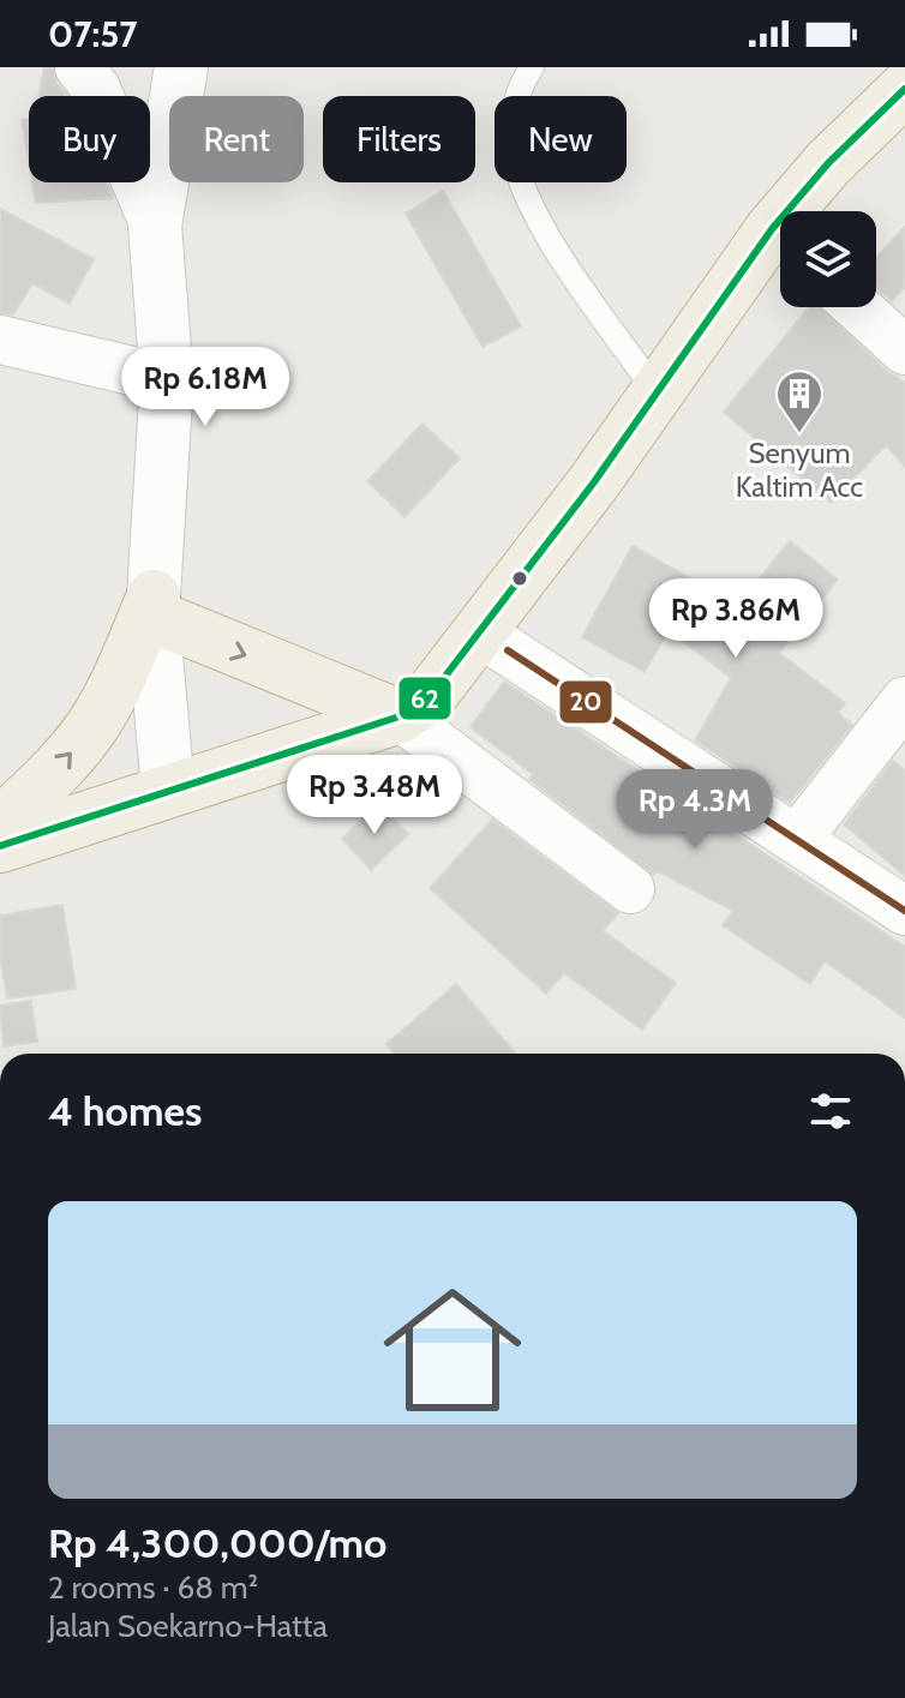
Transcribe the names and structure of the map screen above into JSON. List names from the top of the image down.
{
  "places": {
    "building": ["Senyum Kaltim Acc"]
  },
  "lines": ["transit line 62", "transit line 20"],
  "page": {
    "status": "07:57",
    "chip": [
      "Buy",
      "Rent",
      "Filters",
      "New"
    ],
    "price": [
      "Rp 6.18M",
      "Rp 3.86M",
      "Rp 3.48M",
      "Rp 4.3M"
    ],
    "heading": "4 homes",
    "list": [
      {
        "name": "Rp 4,300,000/mo",
        "note": "2 rooms · 68 m² · Jalan Soekarno-Hatta"
      }
    ]
  }
}
